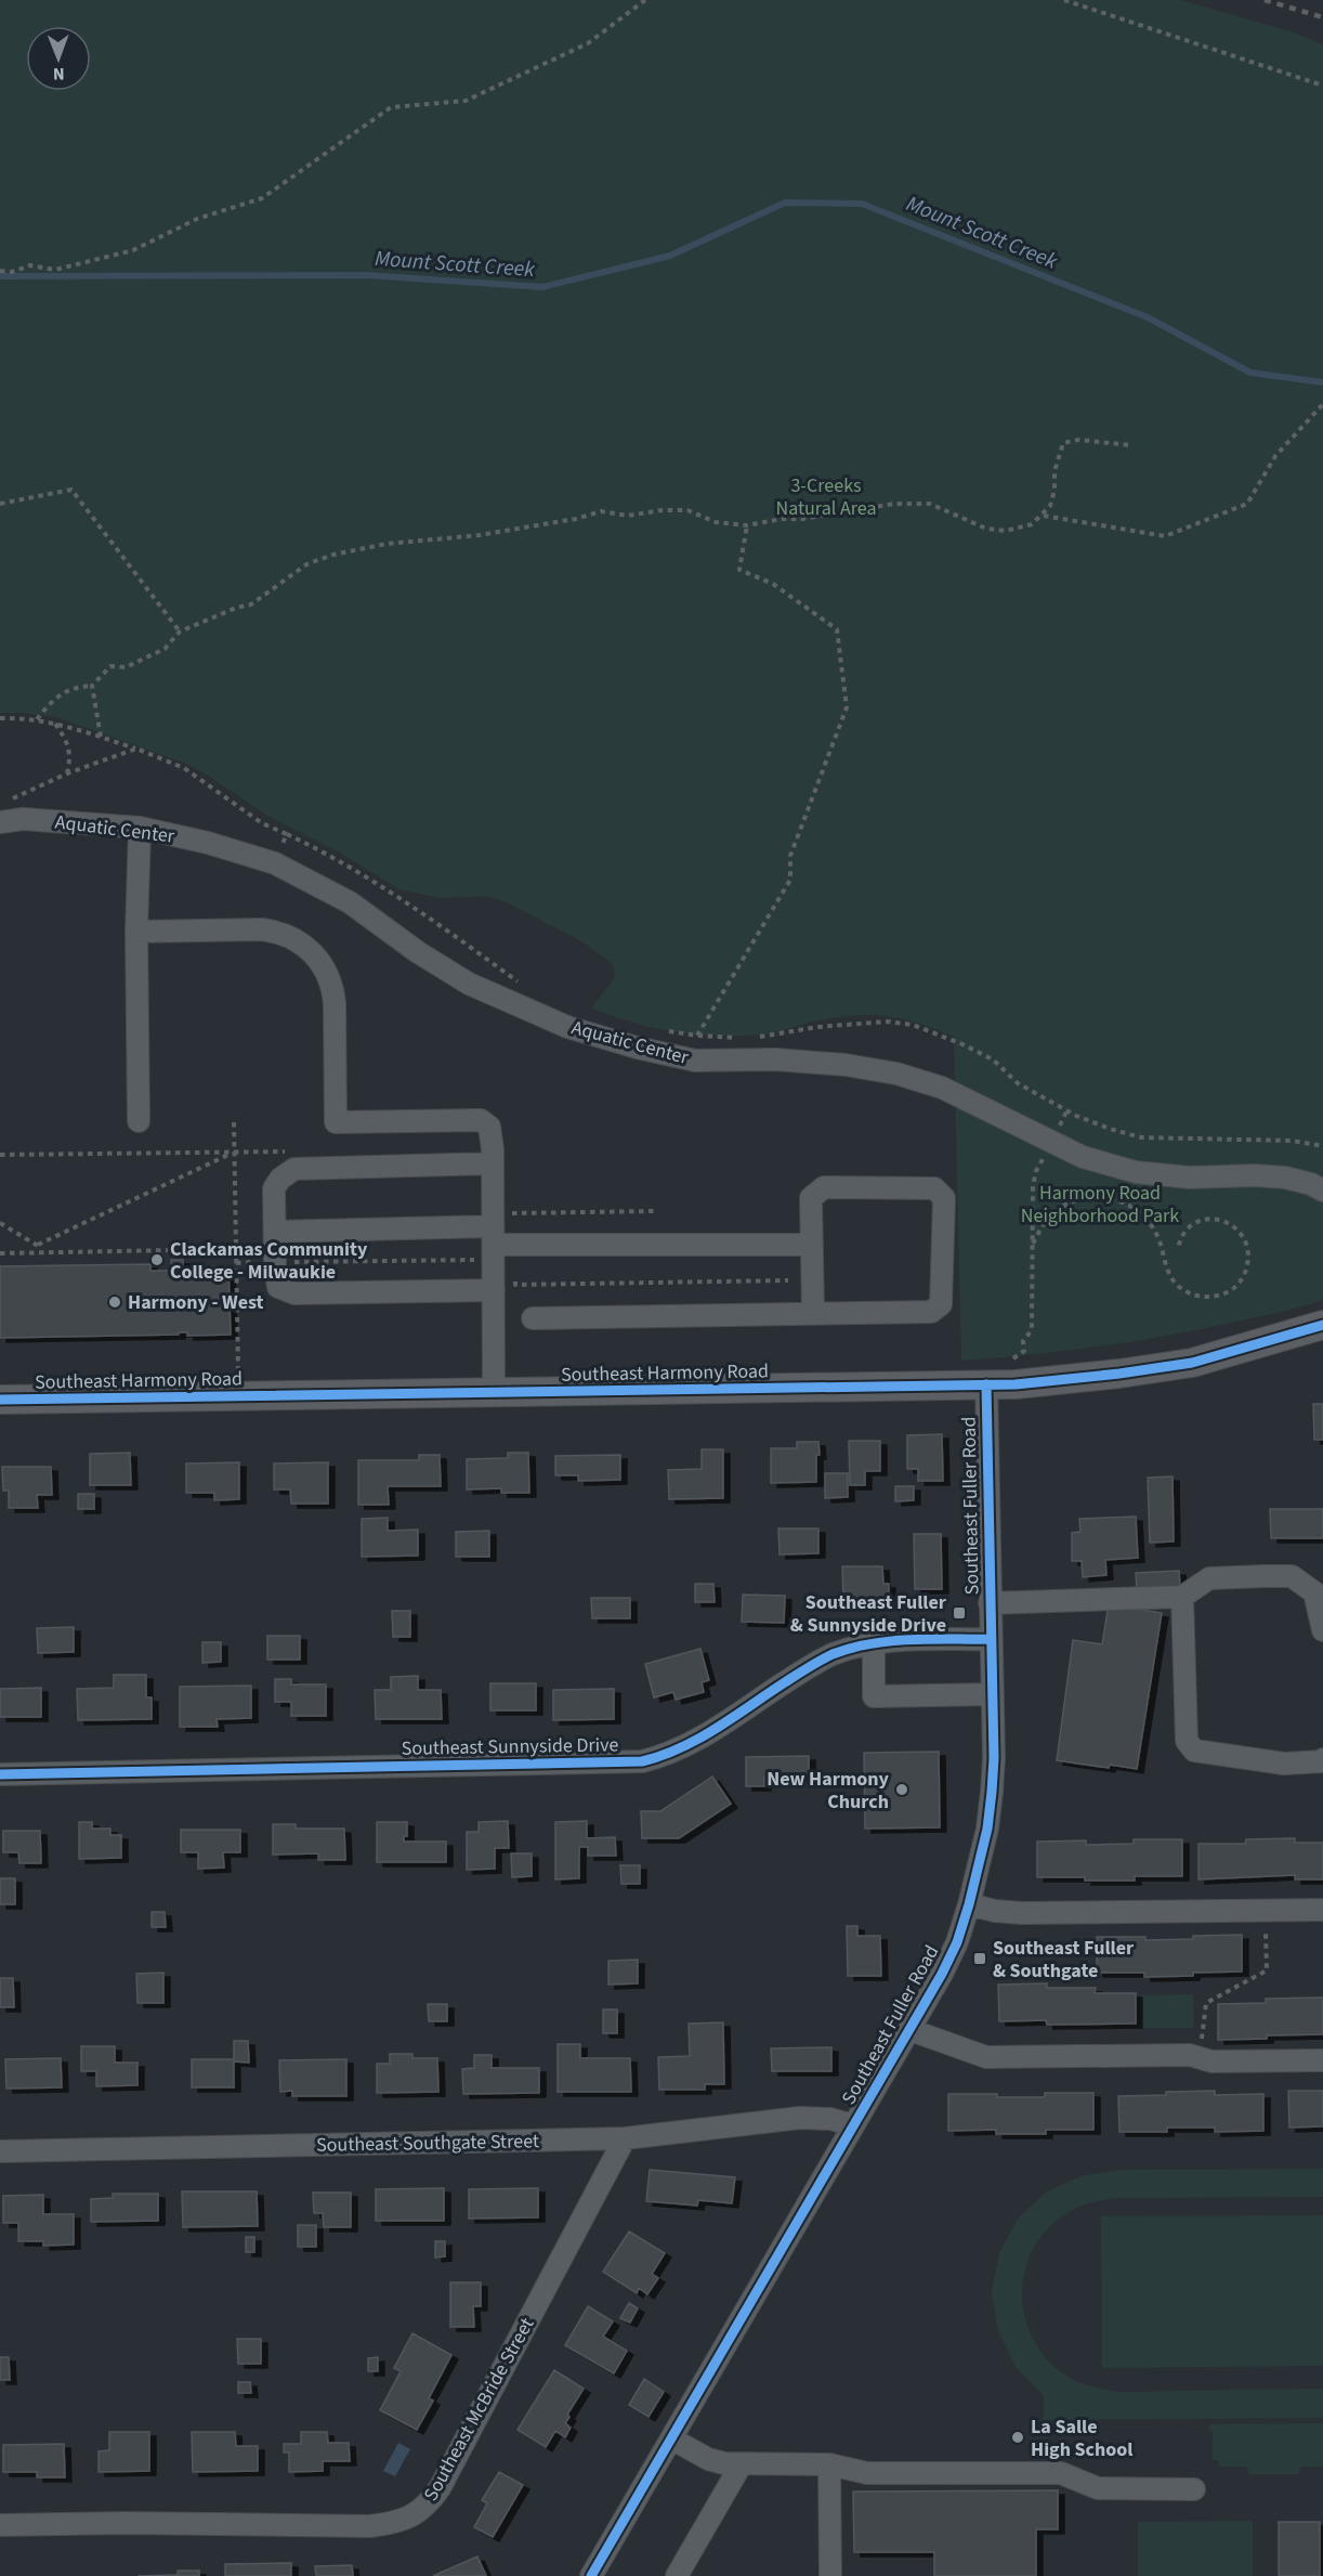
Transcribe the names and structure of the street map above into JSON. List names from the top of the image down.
{
  "streets": {
    "main road": ["Southeast Harmony Road"],
    "street": [
      "Aquatic Center",
      "Southeast Fuller Road",
      "Southeast Sunnyside Drive",
      "Southeast Southgate Street",
      "Southeast McBride Street"
    ]
  },
  "crossings": [
    ["Southeast Harmony Road", "Southeast Fuller Road"],
    ["Southeast Fuller Road", "Southeast Sunnyside Drive"],
    ["Southeast Fuller Road", "Southeast Southgate Street"],
    ["Southeast Southgate Street", "Southeast McBride Street"]
  ],
  "water": ["Mount Scott Creek"],
  "parks": ["3-Creeks Natural Area", "Harmony Road Neighborhood Park"],
  "places": {
    "other": [
      "Clackamas Community College - Milwaukie",
      "Harmony - West",
      "New Harmony Church",
      "La Salle High School"
    ],
    "transit": ["Southeast Fuller & Sunnyside Drive", "Southeast Fuller & Southgate"]
  },
  "north": "bottom"
}
